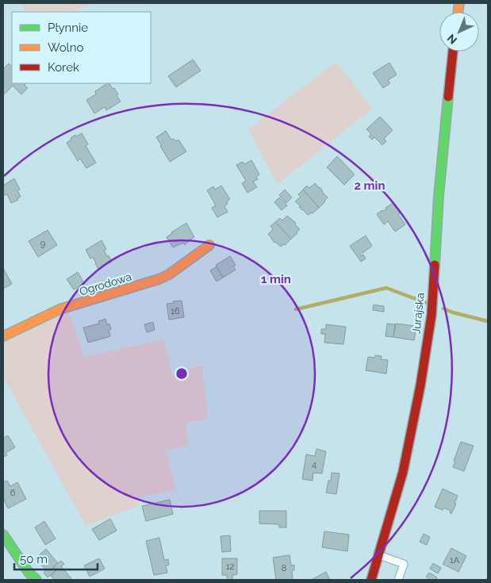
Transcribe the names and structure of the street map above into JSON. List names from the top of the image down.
{
  "streets": {
    "street": ["Ogrodowa", "Jurajska"]
  },
  "house_numbers": [
    "9",
    "16",
    "4",
    "6",
    "1A",
    "12",
    "8"
  ],
  "legend": ["Płynnie", "Wolno", "Korek"],
  "scale_bar": "50 m",
  "north": "bottom left",
  "rings": ["2 min", "1 min"]
}
